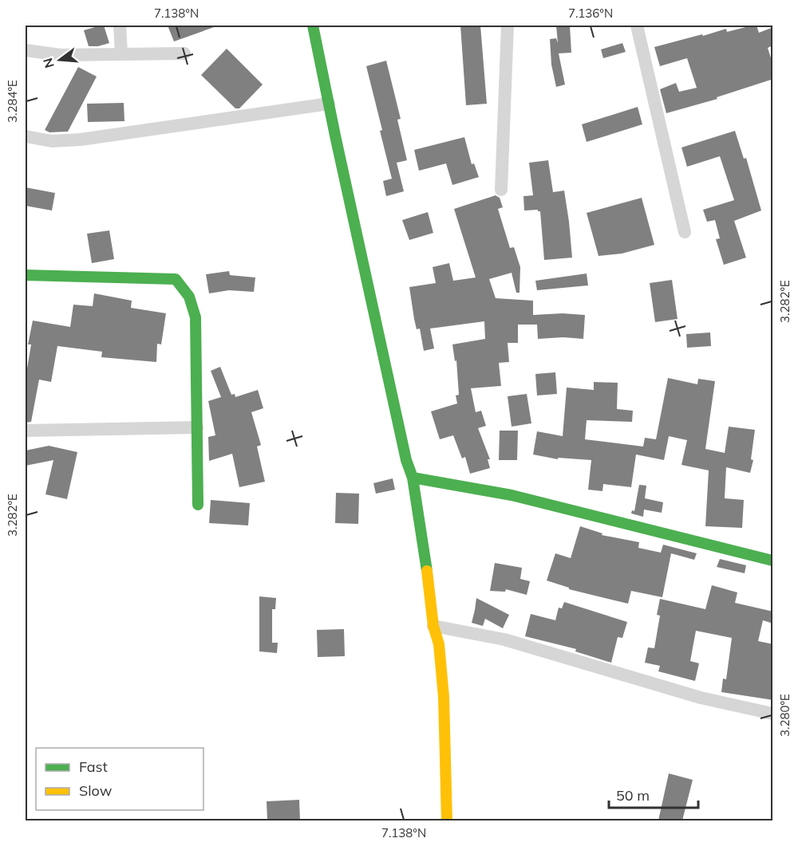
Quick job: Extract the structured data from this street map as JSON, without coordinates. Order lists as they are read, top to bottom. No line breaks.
{"legend":["Fast","Slow"],"scale_bar":"50 m","north":"left","coordinates":["7.138°N","7.136°N","3.284°E","3.282°E","3.280°E"]}
